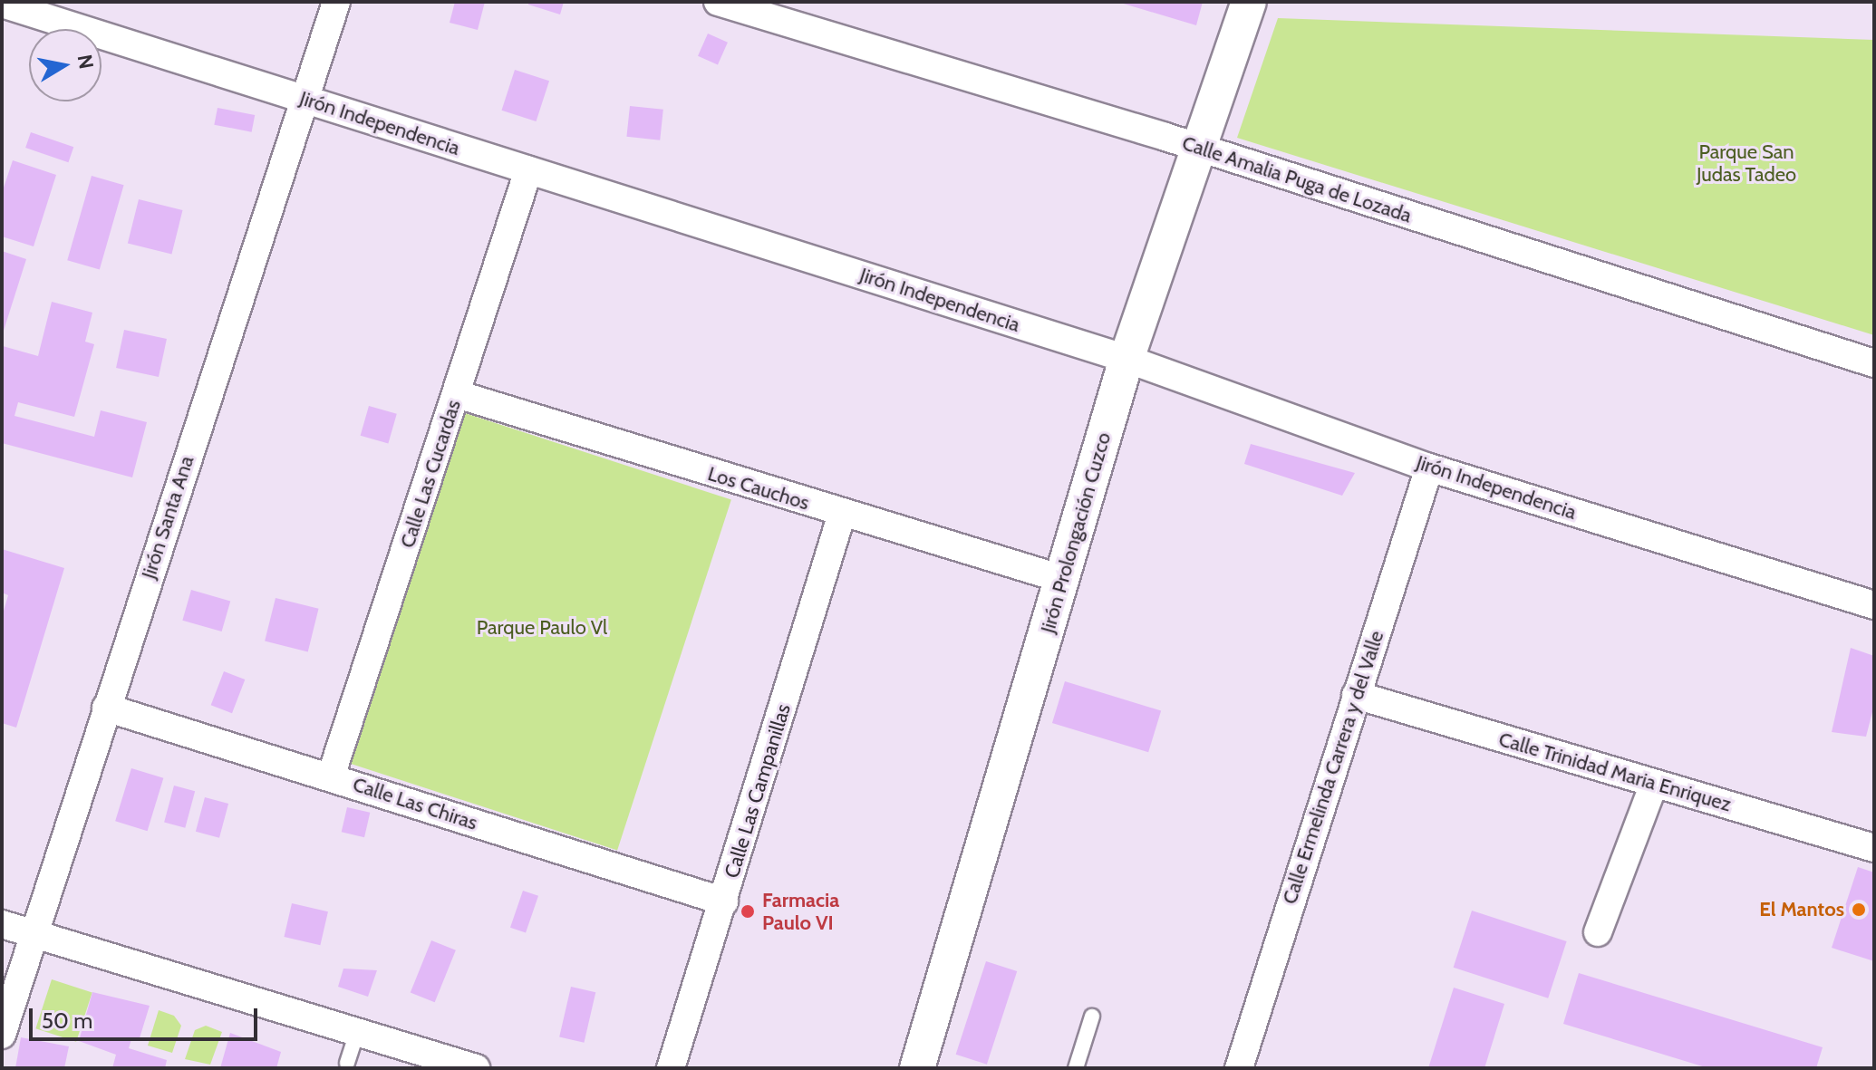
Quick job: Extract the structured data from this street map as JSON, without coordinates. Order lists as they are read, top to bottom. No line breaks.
{"streets":{"street":["Jirón Independencia","Calle Amalia Puga de Lozada","Calle Las Cucardas","Los Cauchos","Jirón Santa Ana","Jirón Prolongación Cuzco","Calle Ermelinda Carrera y del Valle","Calle Trinidad Maria Enriquez","Calle Las Campanillas","Calle Las Chiras"]},"crossings":[["Jirón Independencia","Calle Las Cucardas"],["Jirón Independencia","Jirón Santa Ana"],["Jirón Independencia","Jirón Prolongación Cuzco"],["Jirón Independencia","Calle Ermelinda Carrera y del Valle"],["Calle Amalia Puga de Lozada","Jirón Prolongación Cuzco"],["Calle Las Cucardas","Los Cauchos"],["Calle Las Cucardas","Calle Las Chiras"],["Los Cauchos","Jirón Prolongación Cuzco"],["Los Cauchos","Calle Las Campanillas"],["Jirón Santa Ana","Calle Las Chiras"],["Calle Ermelinda Carrera y del Valle","Calle Trinidad Maria Enriquez"],["Calle Las Campanillas","Calle Las Chiras"]],"parks":["Parque San Judas Tadeo","Parque Paulo Vl"],"places":["El Mantos","Farmacia Paulo VI"],"scale_bar":"50 m","north":"right"}
